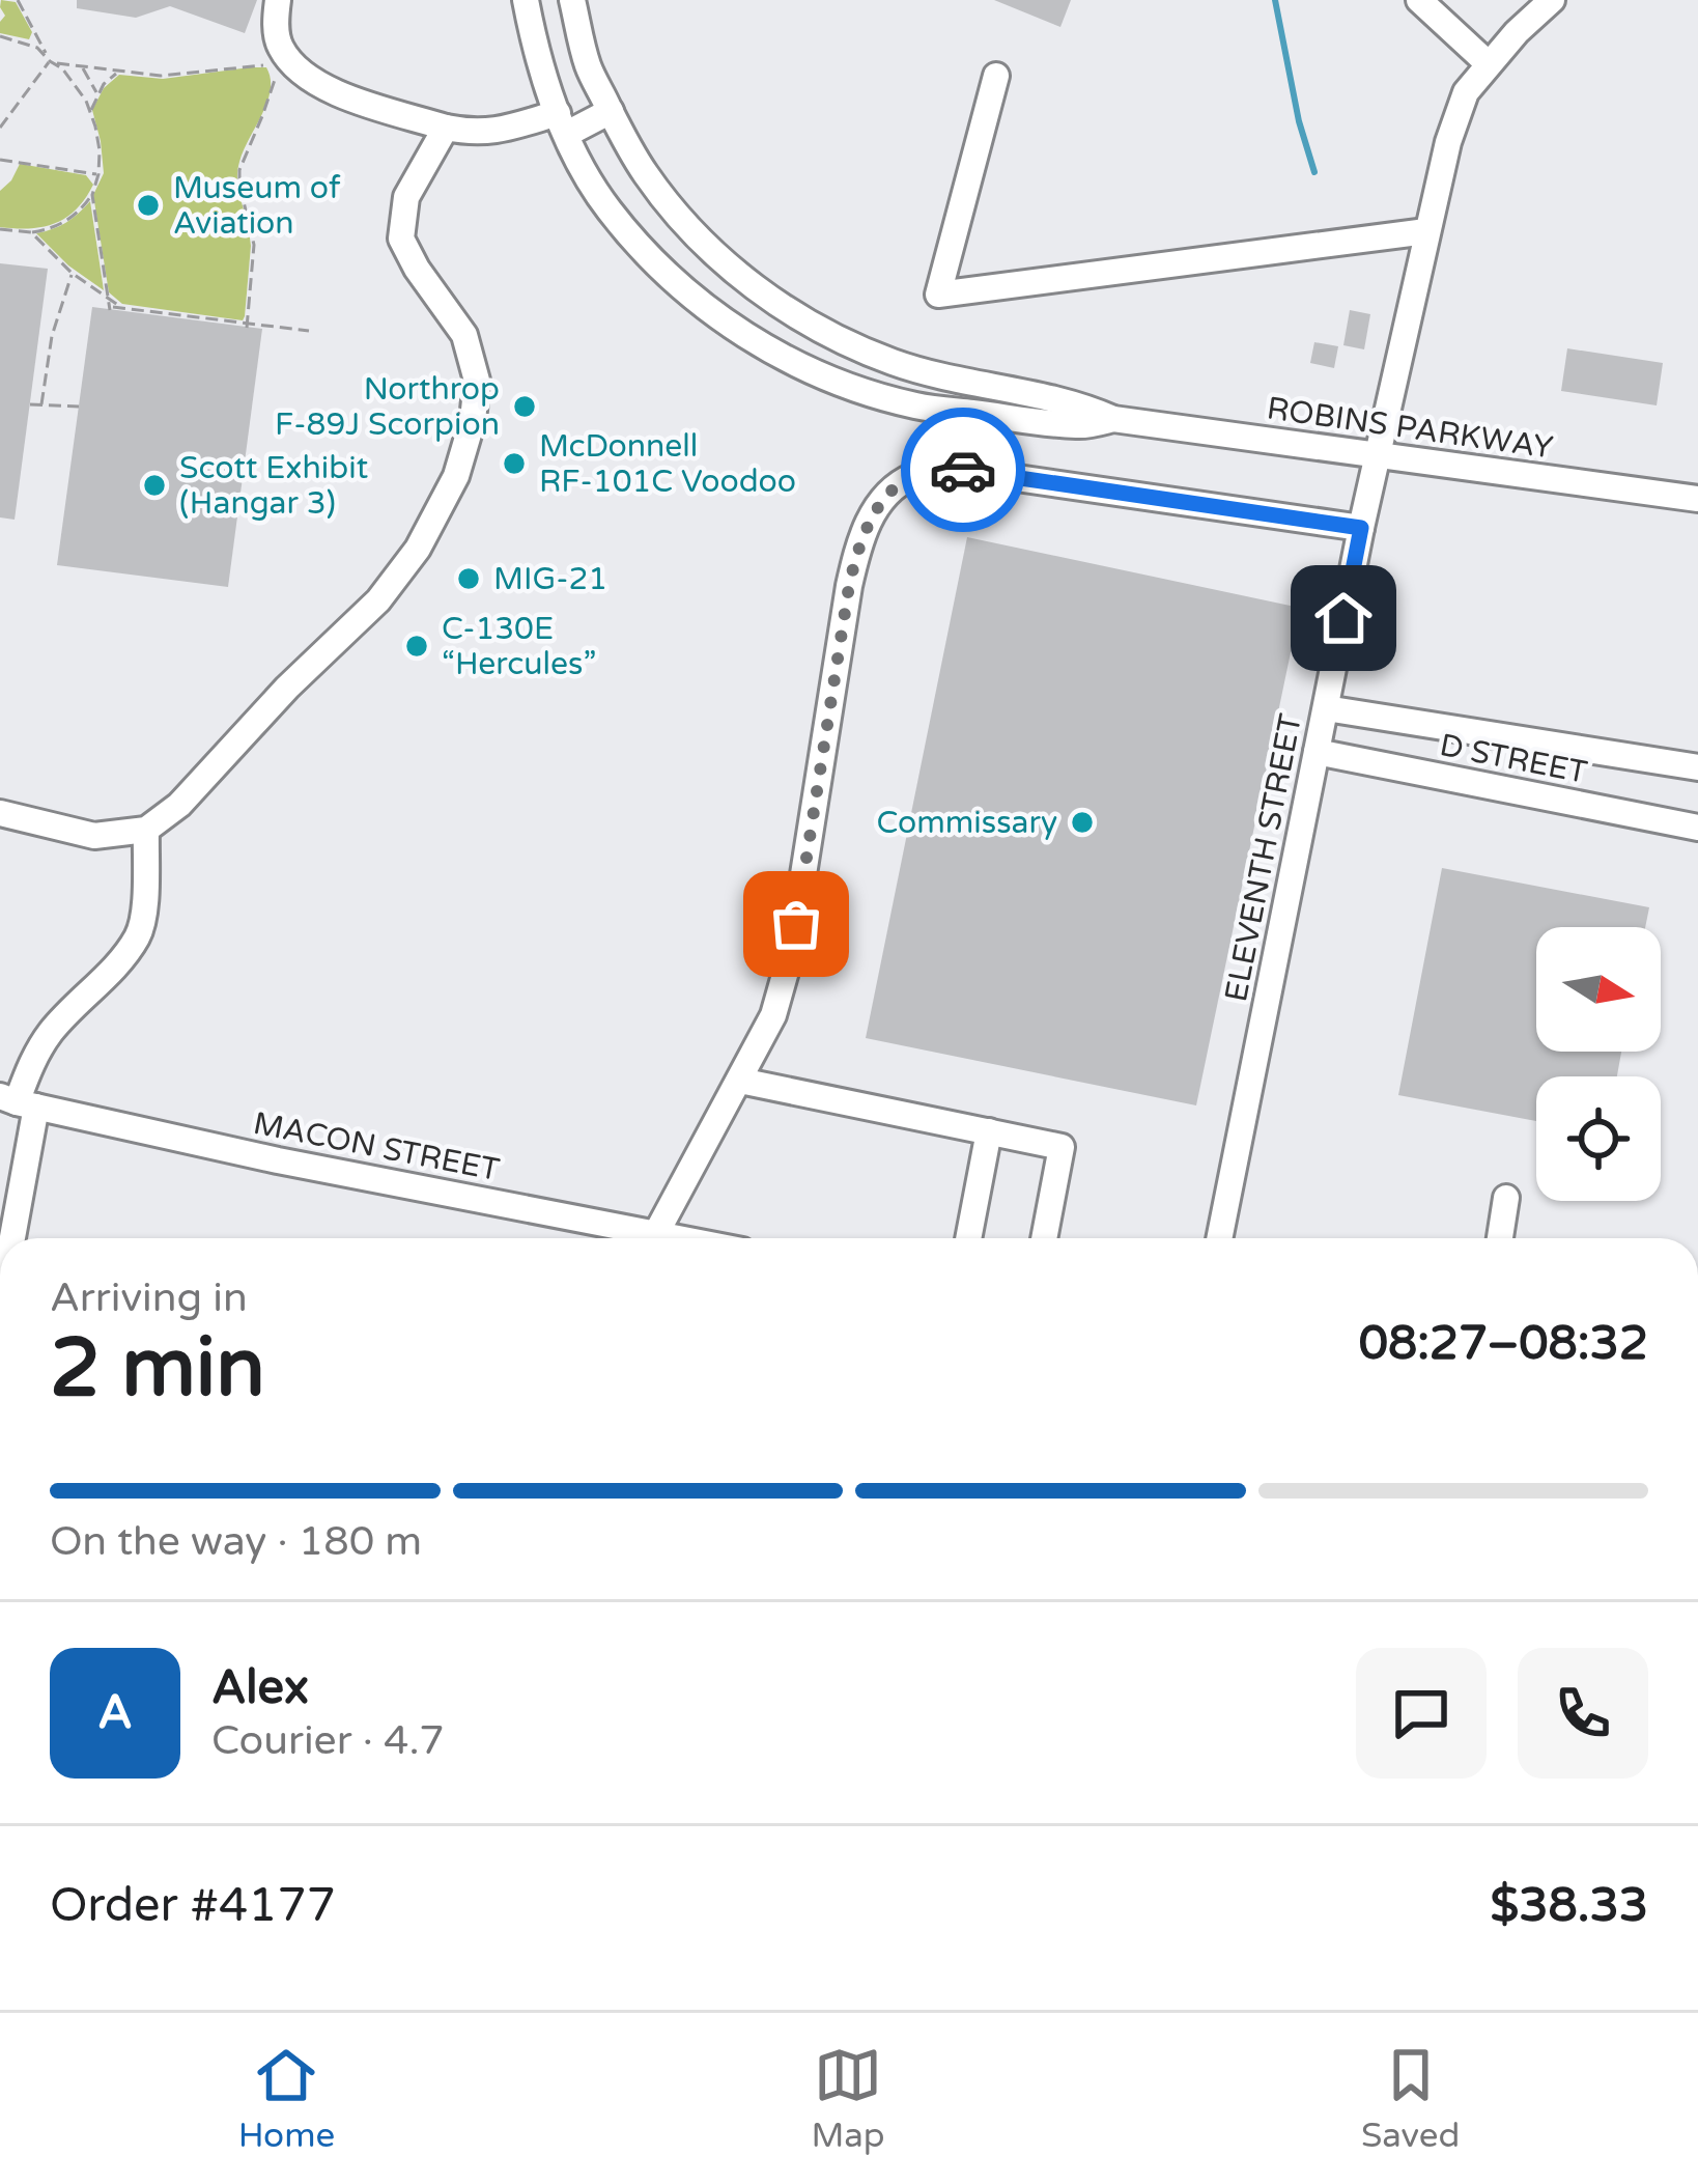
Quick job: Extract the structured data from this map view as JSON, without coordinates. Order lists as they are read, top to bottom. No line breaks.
{"streets":{"street":["ROBINS PARKWAY","D STREET","ELEVENTH STREET","MACON STREET"]},"crossings":[["ROBINS PARKWAY","ELEVENTH STREET"],["D STREET","ELEVENTH STREET"]],"places":["Museum of Aviation","Northrop F-89J Scorpion","McDonnell RF-101C Voodoo","Scott Exhibit (Hangar 3)","MIG-21","C-130E “Hercules”","Commissary"],"north":"right","page":{"heading":["2 min","Arriving in","08:27–08:32"],"panel":["Alex","Courier · 4.7","Order #4177","$38.33"],"bar":"On the way · 180 m","round":"A","tabs":["Home","Map","Saved"]}}
